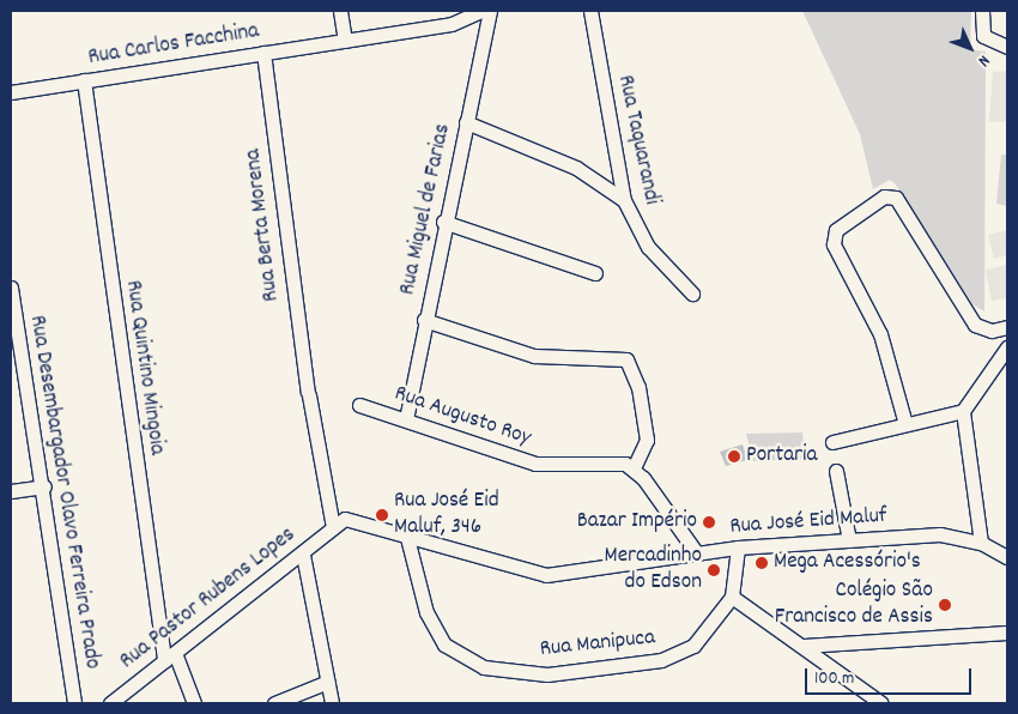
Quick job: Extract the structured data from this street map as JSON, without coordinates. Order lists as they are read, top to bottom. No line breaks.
{"streets":{"street":["Rua Carlos Facchina","Rua Taquarandi","Rua Miguel de Farias","Rua Berta Morena","Rua Quintino Mingoia","Rua Augusto Roy","Rua Desembargador Olavo Ferreira Prado","Rua José Eid Maluf","Rua Pastor Rubens Lopes","Rua Manipuca"]},"crossings":[["Rua Carlos Facchina","Rua Berta Morena"],["Rua Carlos Facchina","Rua Quintino Mingoia"],["Rua Miguel de Farias","Rua Augusto Roy"],["Rua Berta Morena","Rua José Eid Maluf"],["Rua Berta Morena","Rua Pastor Rubens Lopes"],["Rua Quintino Mingoia","Rua Pastor Rubens Lopes"],["Rua José Eid Maluf","Rua Pastor Rubens Lopes"],["Rua José Eid Maluf","Rua Manipuca"]],"places":["Portaria","Rua José Eid Maluf, 346","Bazar Império","Mega Acessório's","Mercadinho do Edson","Colégio São Francisco de Assis"],"scale_bar":"100 m","north":"bottom right"}
